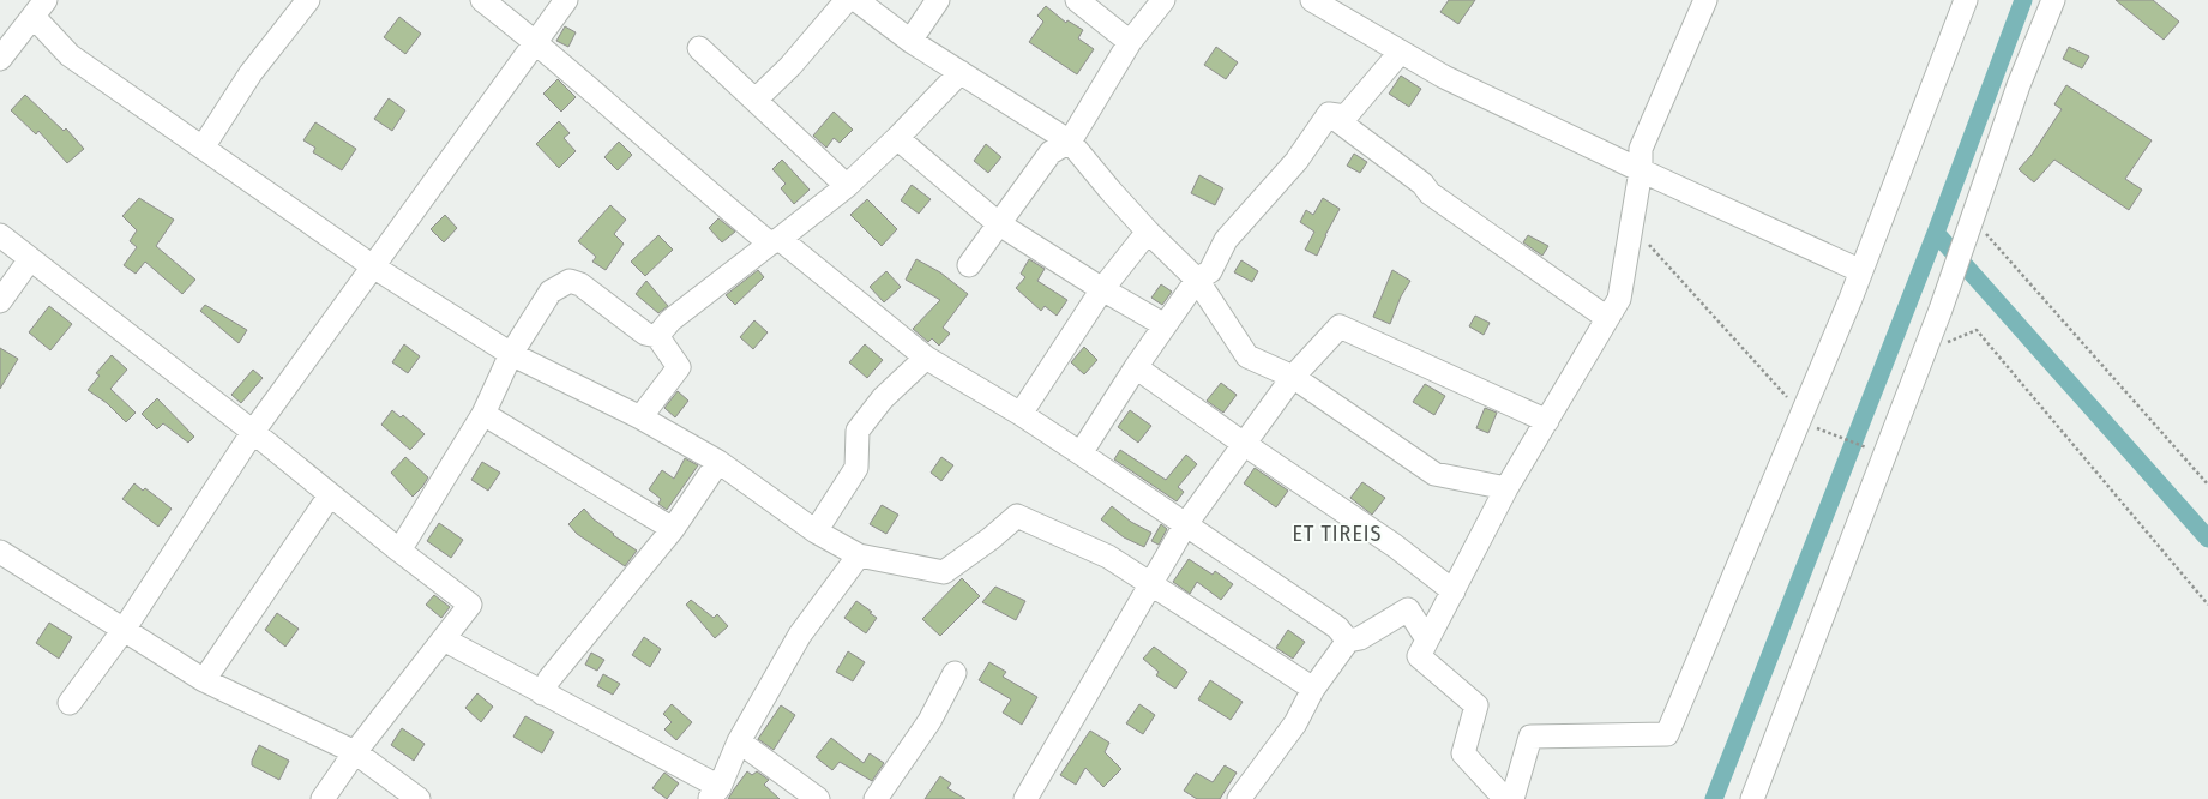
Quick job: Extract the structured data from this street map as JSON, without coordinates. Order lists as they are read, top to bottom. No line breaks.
{"districts":["ET TIREIS"]}
